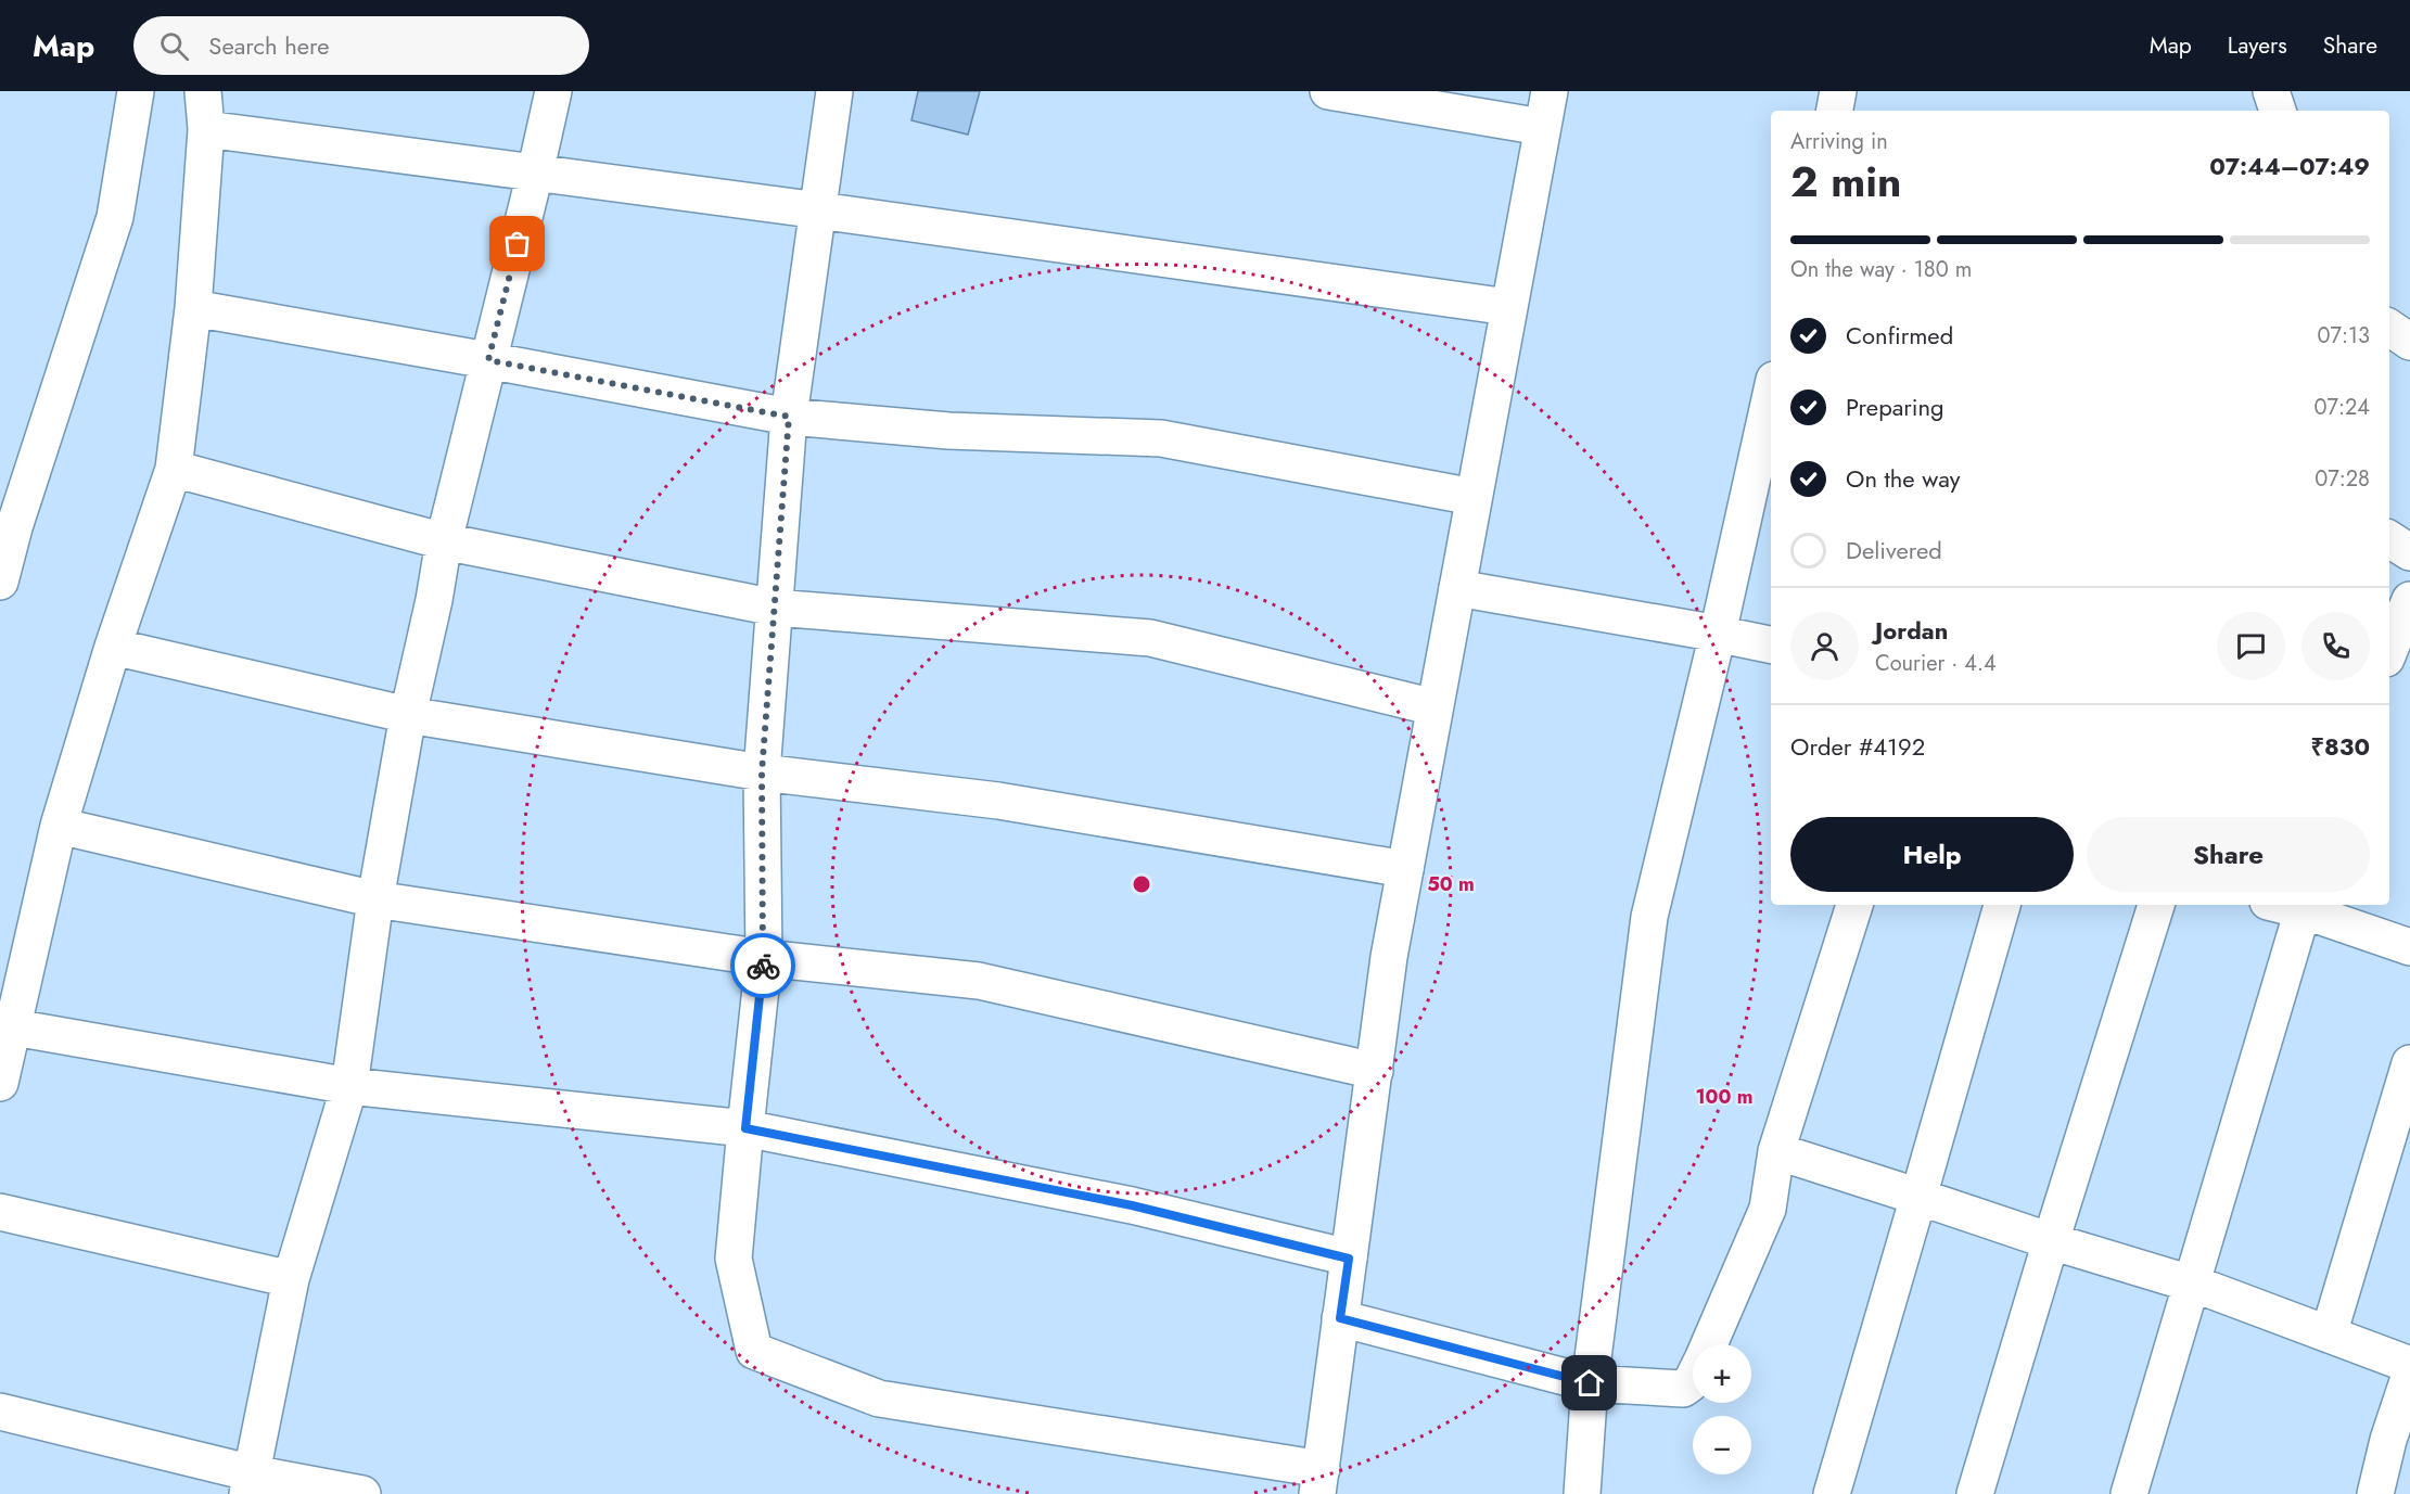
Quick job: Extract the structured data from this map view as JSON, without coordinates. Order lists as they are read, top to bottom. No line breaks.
{"page":{"header":"Map","search":"Search here","nav":["Map","Layers","Share"],"heading":["2 min","Arriving in","07:44–07:49"],"panel":["Jordan","Courier · 4.4","Order #4192","₹830"],"bar":"On the way · 180 m","list":[["Confirmed","07:13"],["Preparing","07:24"],["On the way","07:28"],"Delivered"],"buttons":["Help","Share"],"map_buttons":["+","−"]},"rings":["50 m","100 m"]}
